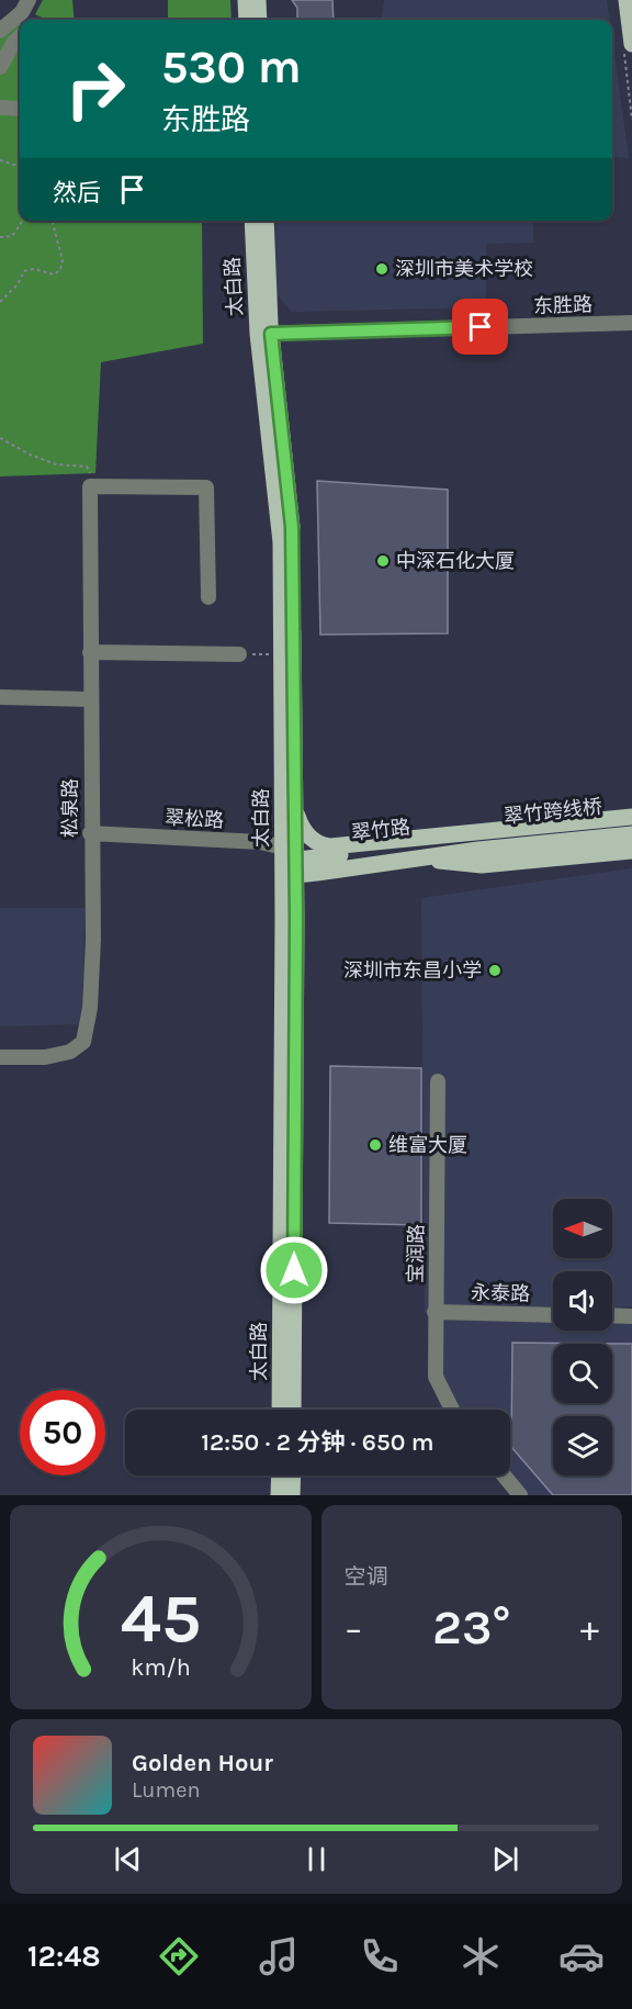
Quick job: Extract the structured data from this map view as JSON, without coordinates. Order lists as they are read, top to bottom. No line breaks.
{"streets":{"main road":["太白路","翠竹跨线桥","翠竹路"],"street":["东胜路","松泉路","翠松路","宝润路","永泰路"]},"crossings":[["太白路","东胜路"],["太白路","翠松路"],["太白路","翠竹路"],["松泉路","翠松路"],["翠竹跨线桥","翠竹路"],["翠松路","翠竹路"],["宝润路","永泰路"]],"places":["深圳市美术学校","中深石化大厦","深圳市东昌小学","维富大厦"],"north":"left","page":{"turn":["530 m","东胜路"],"then":"然后","limit":"50","trip":"12:50 · 2 分钟 · 650 m","tile":"空调","heat":["−","23°","+"],"song":["Golden Hour","Lumen"],"tabs":"12:48","gauge":["45","km/h"]}}
